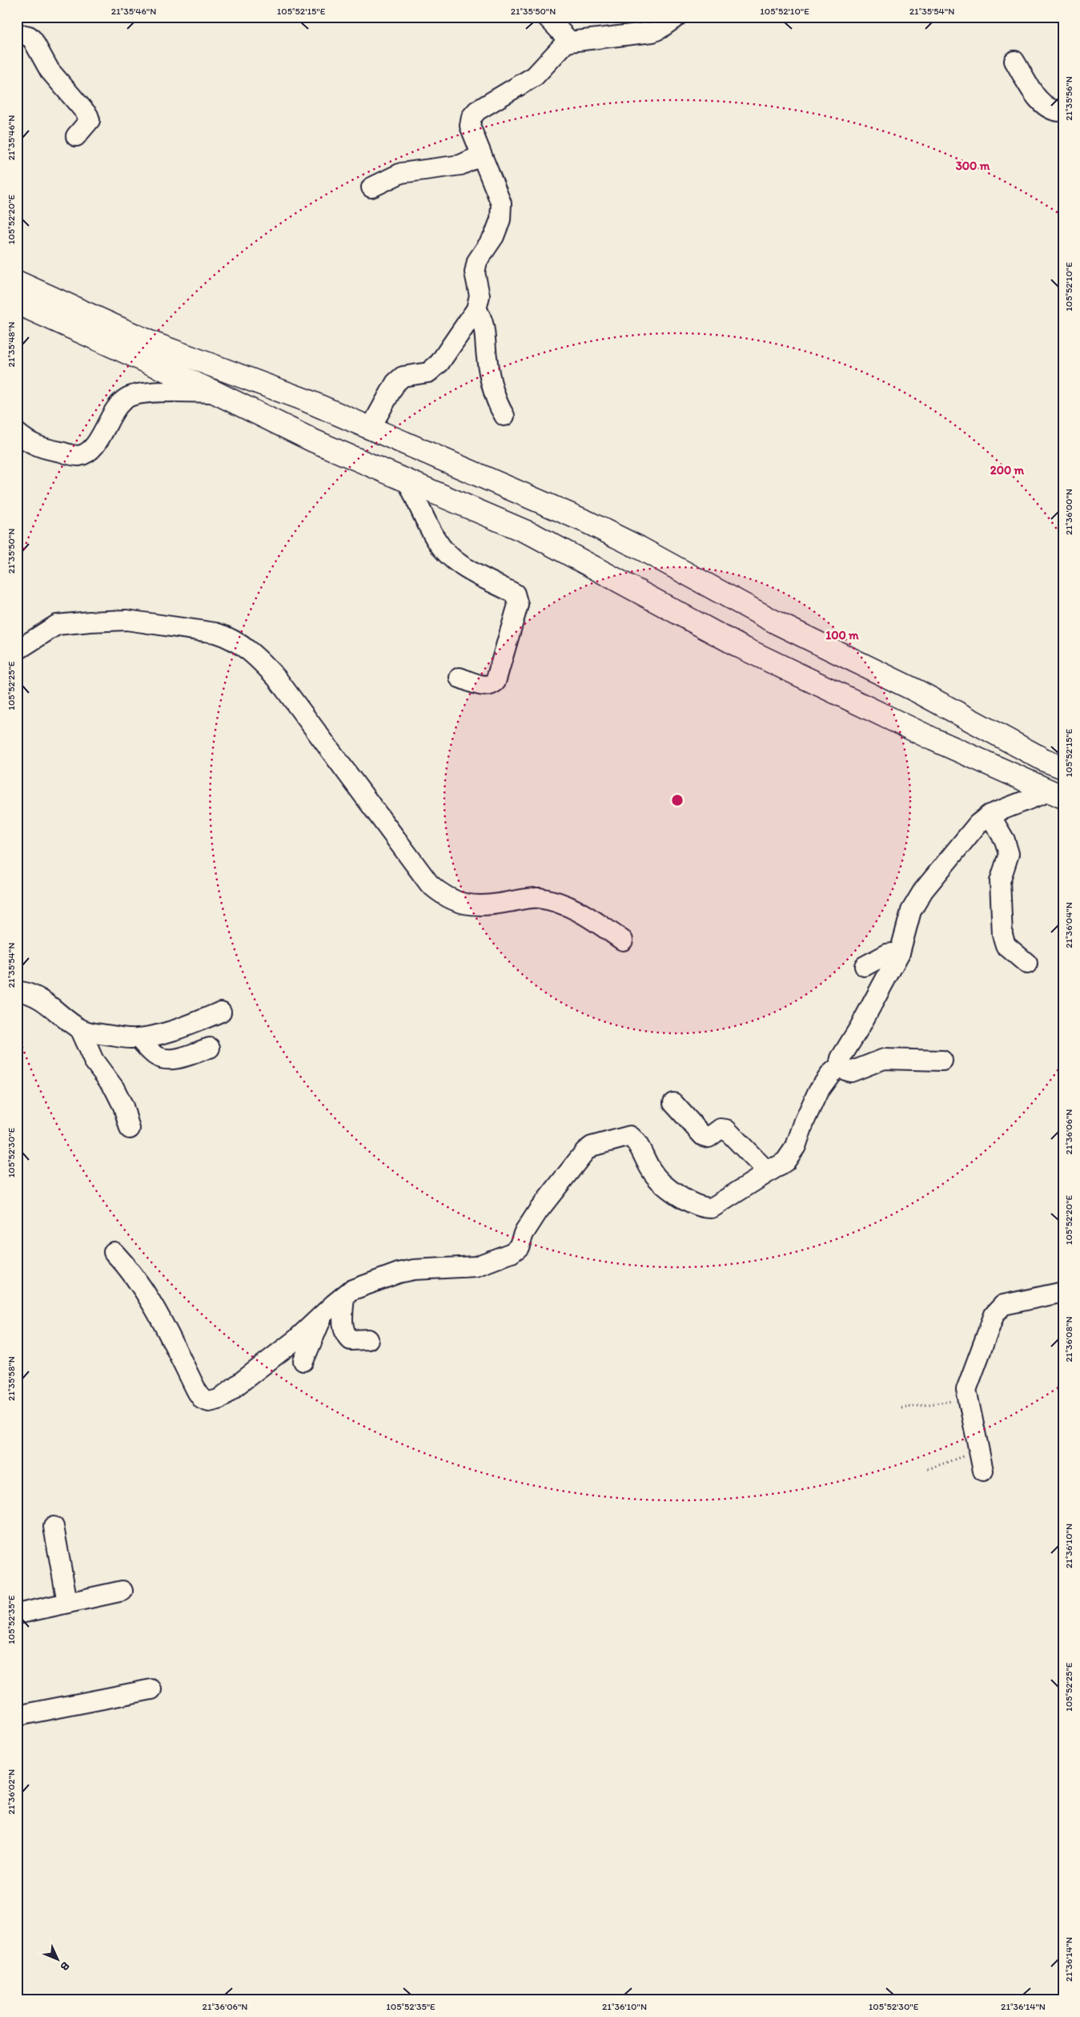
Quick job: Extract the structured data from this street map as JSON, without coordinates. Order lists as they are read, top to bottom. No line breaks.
{"north":"bottom right","coordinates":["21°35'46\"N","105°52'15\"E","21°35'50\"N","105°52'10\"E","21°35'54\"N","21°35'56\"N","105°52'20\"E","21°35'48\"N","21°36'00\"N","105°52'25\"E","21°36'04\"N","21°36'06\"N","105°52'30\"E","21°36'08\"N","21°35'58\"N","21°36'10\"N","105°52'35\"E","21°36'02\"N","21°36'14\"N"],"rings":["300 m","200 m","100 m"]}
